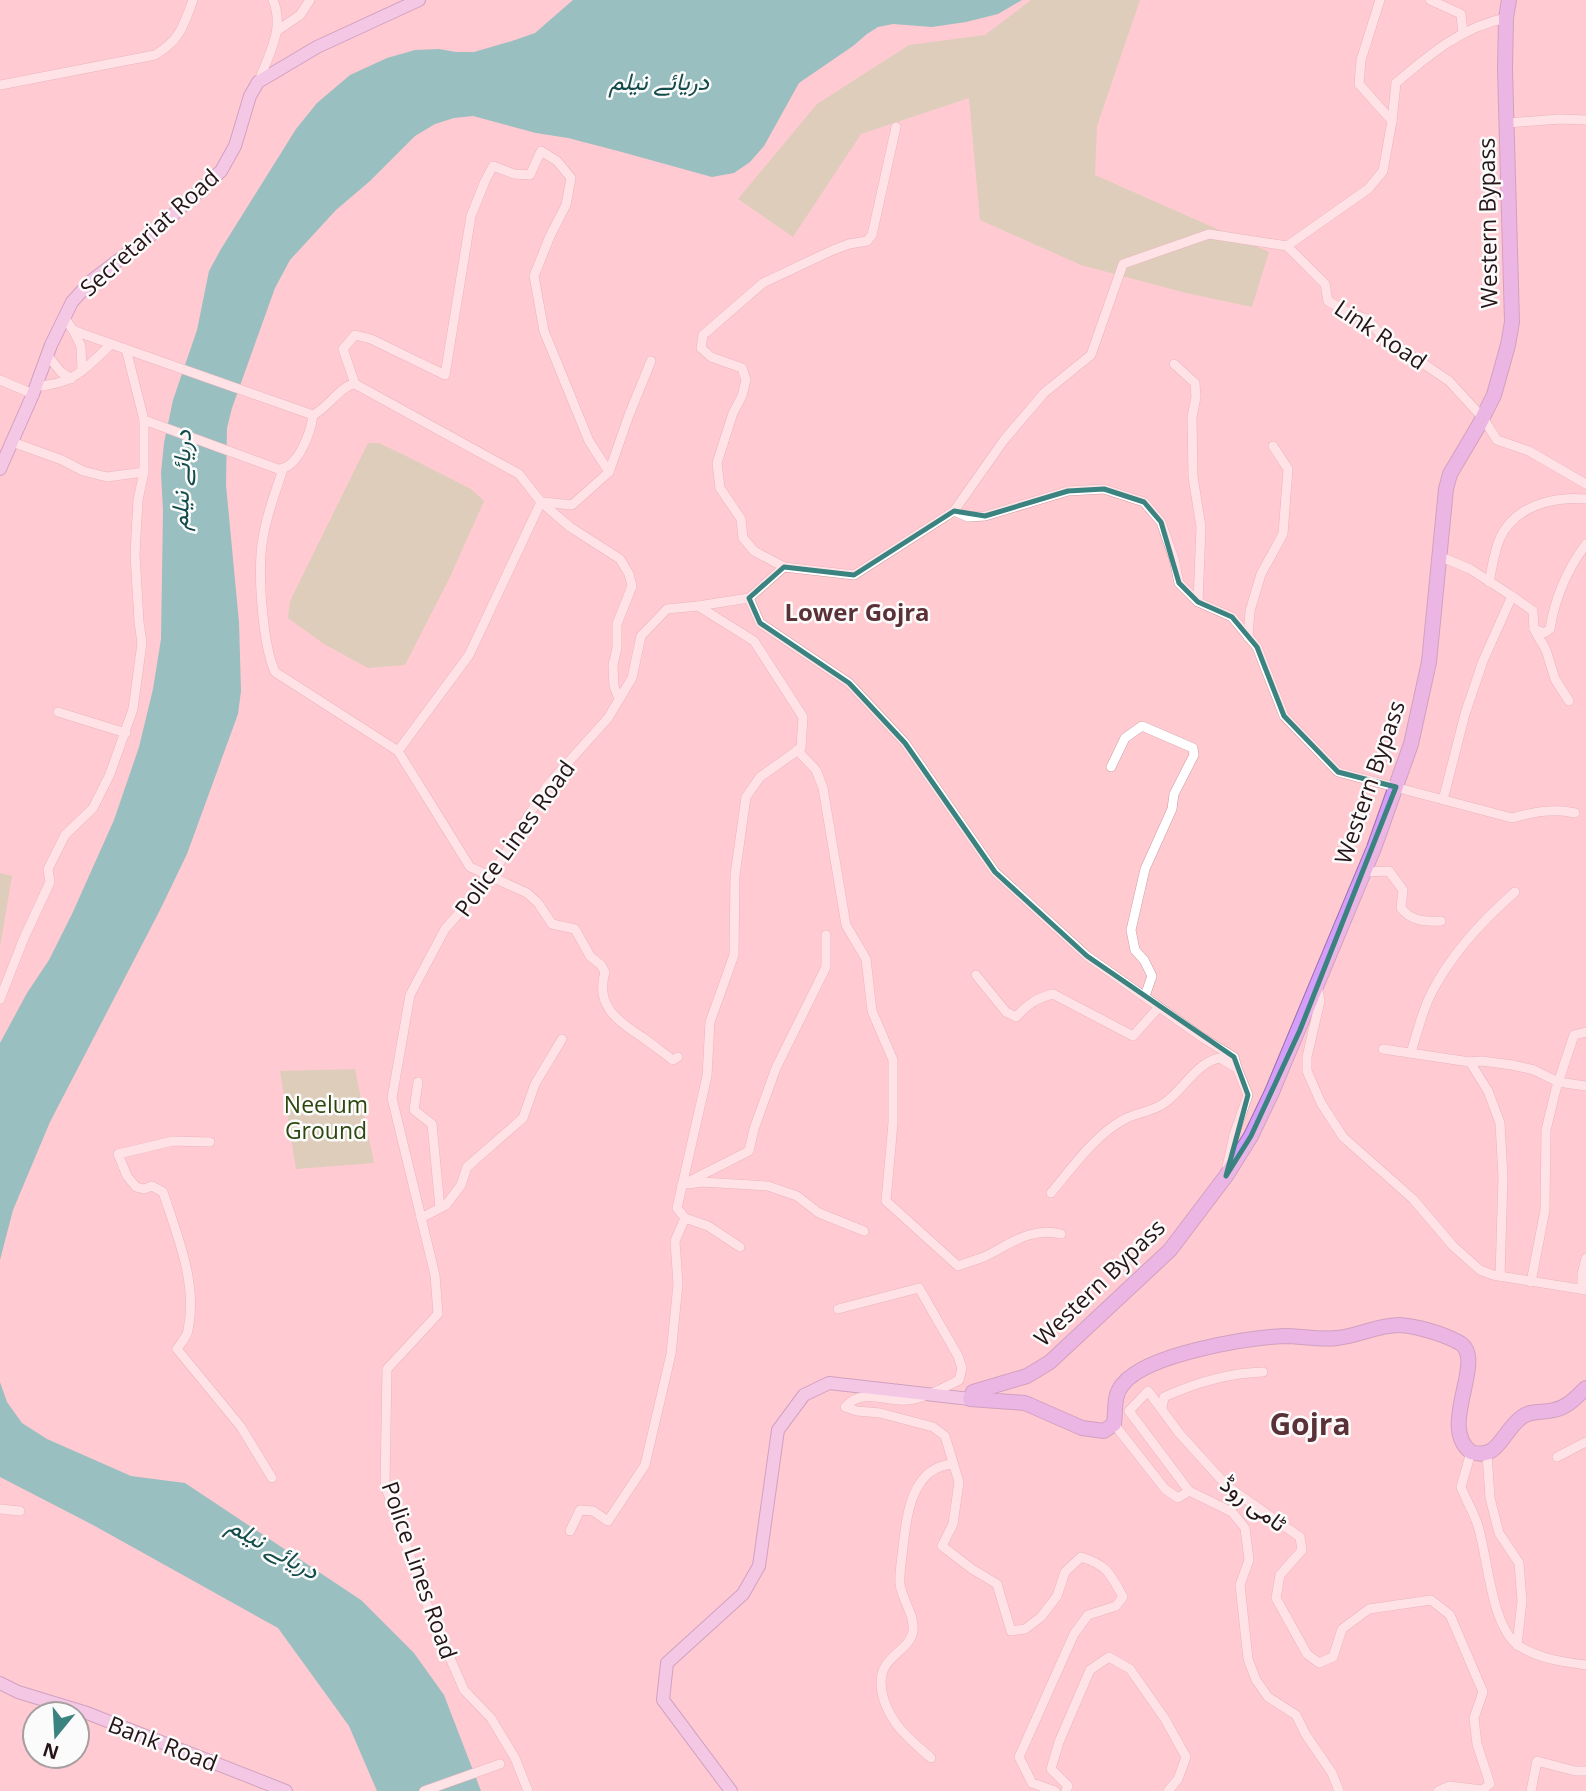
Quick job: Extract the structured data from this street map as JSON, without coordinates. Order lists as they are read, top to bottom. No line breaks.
{"streets":{"highway":["Western Bypass"],"main road":["Secretariat Road","Bank Road"],"street":["Link Road","Police Lines Road","ٹامی روڈ"]},"crossings":[["Western Bypass","Link Road"]],"districts":["Lower Gojra","Gojra"],"water":["دریائے نیلم"],"parks":["Neelum Ground"],"north":"bottom"}
